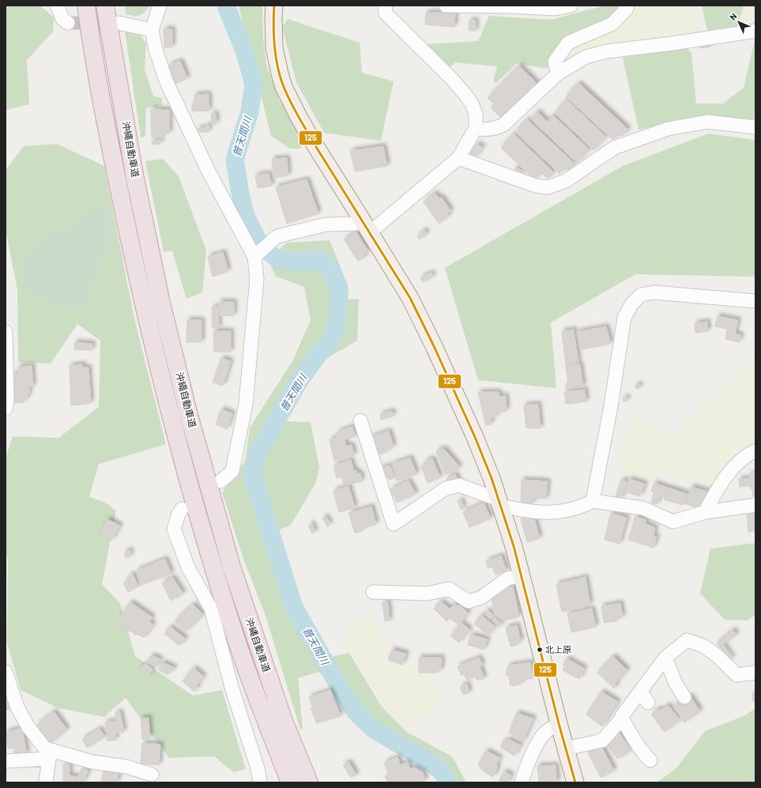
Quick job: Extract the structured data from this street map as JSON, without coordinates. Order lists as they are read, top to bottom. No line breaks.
{"streets":{"highway":["沖縄自動車道"]},"water":["普天間川"],"places":["北上原"],"lines":["transit line 125"],"north":"top left"}
